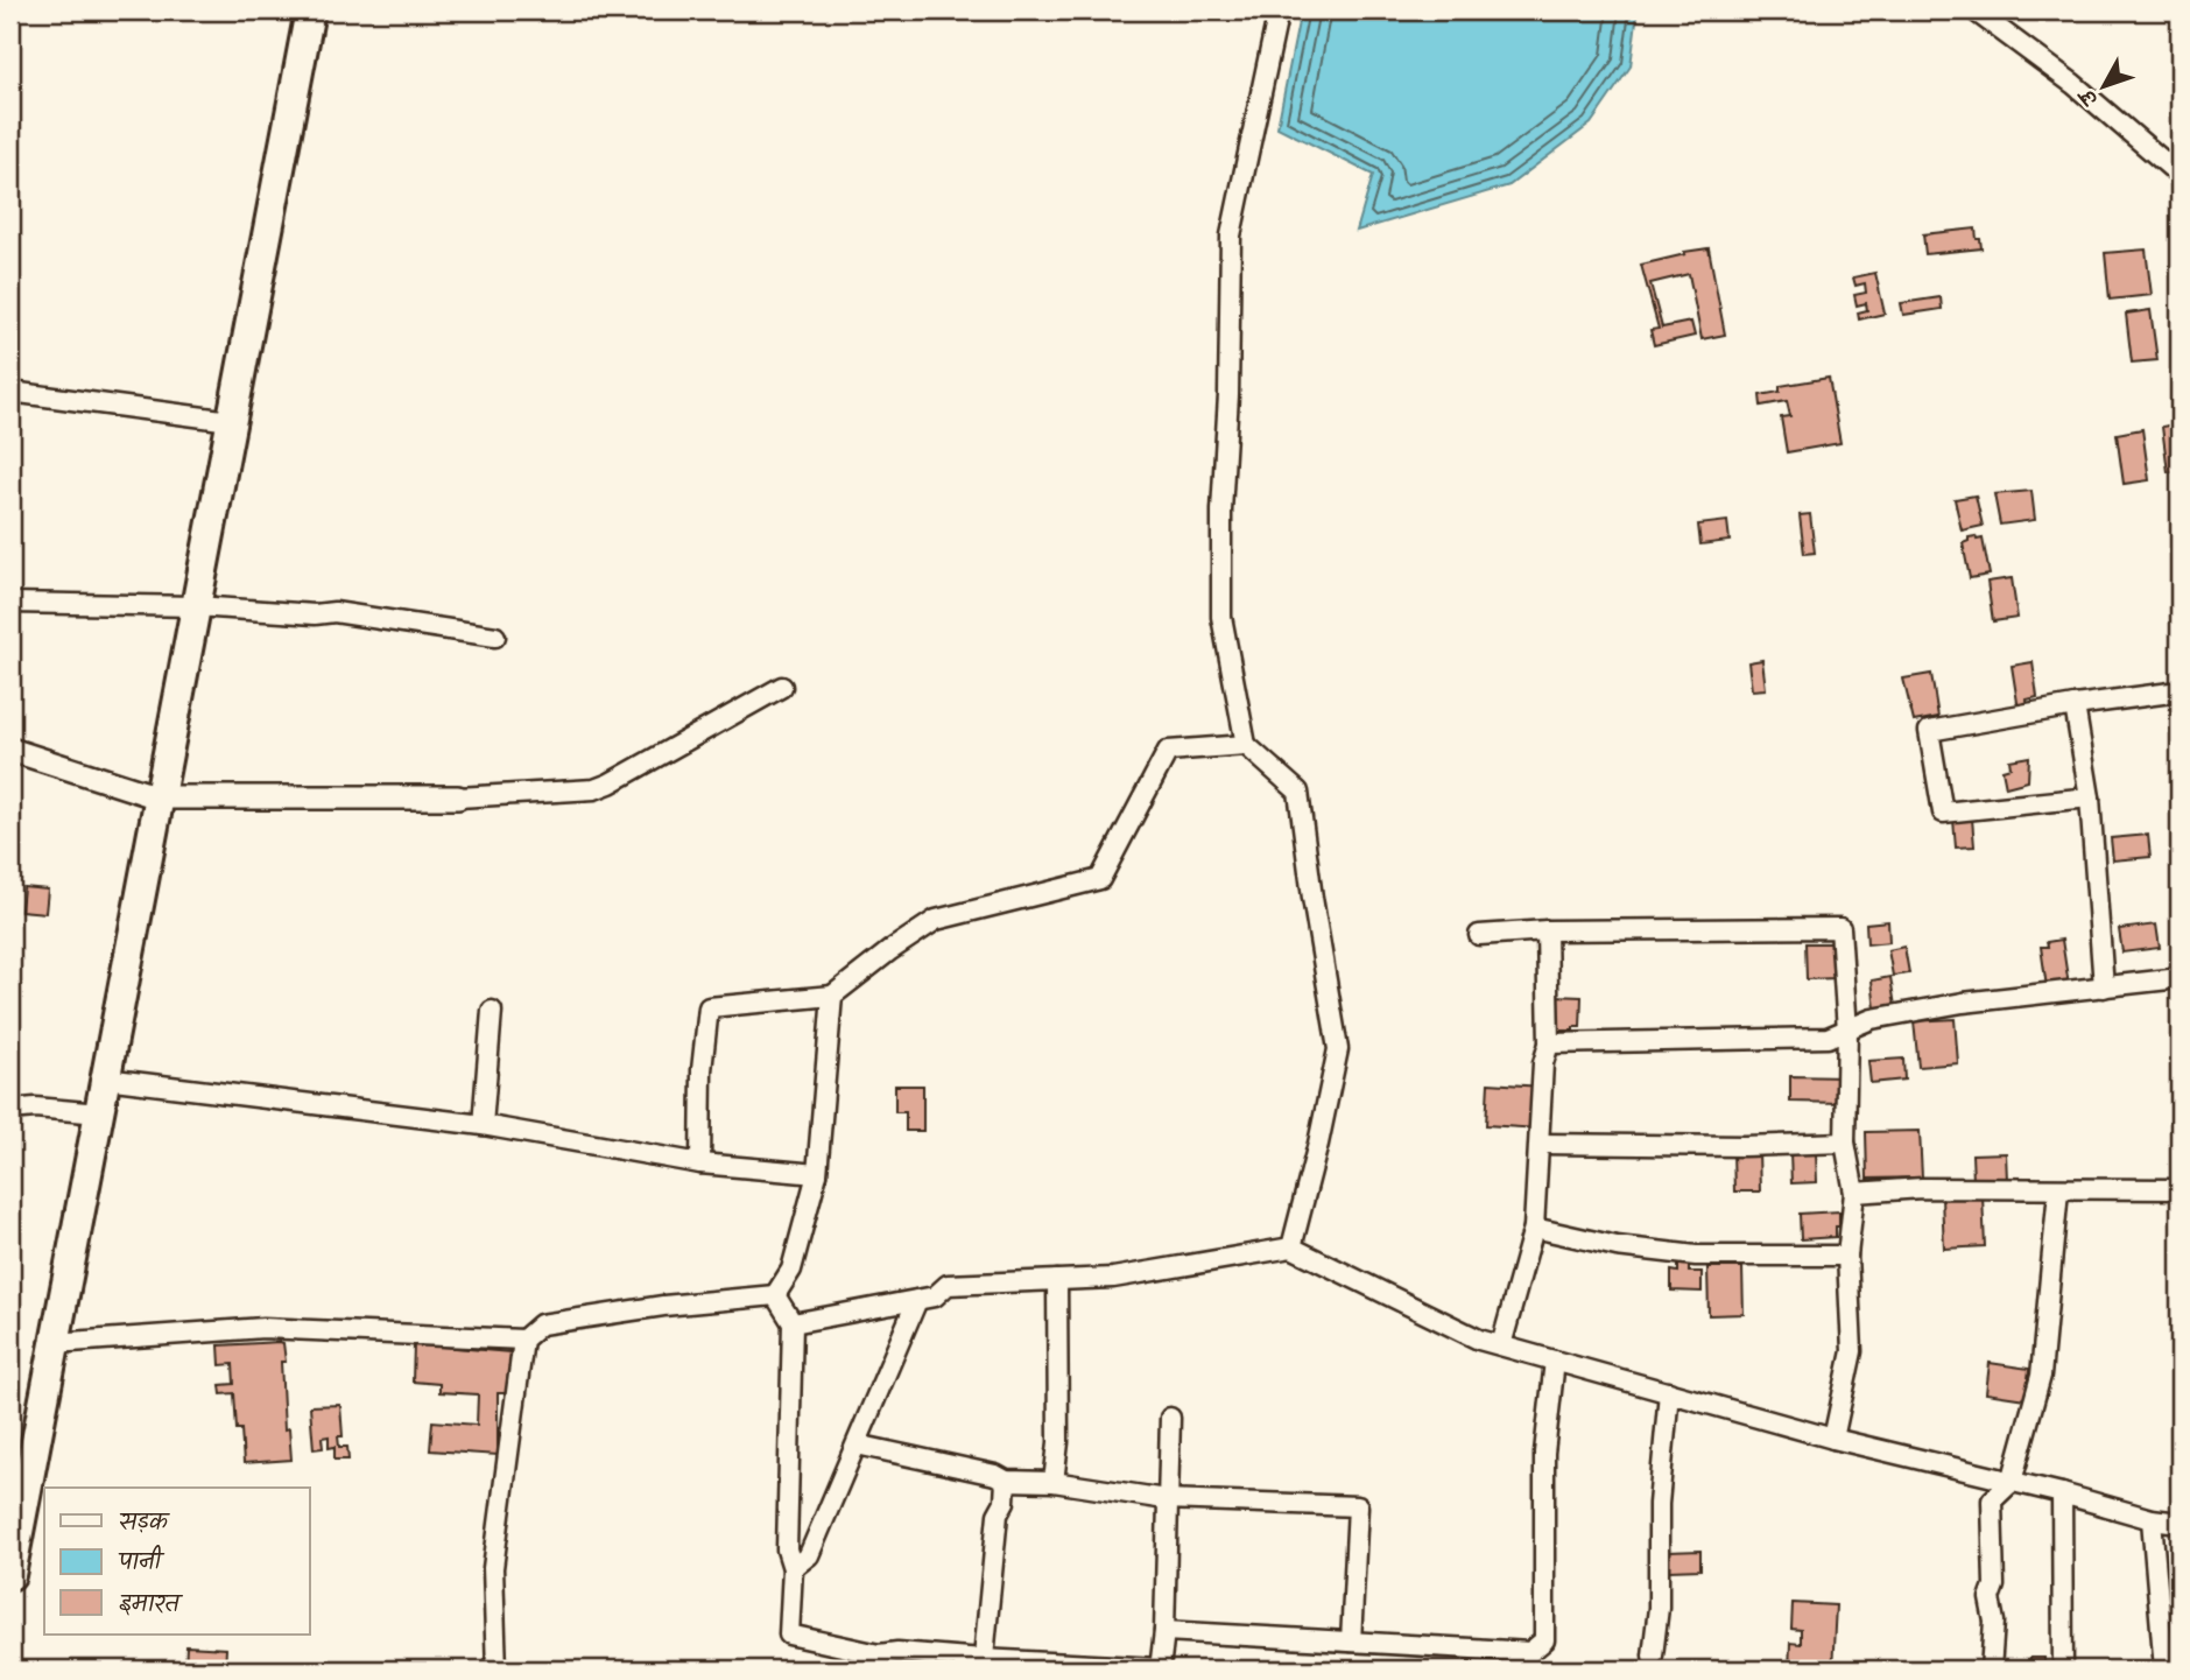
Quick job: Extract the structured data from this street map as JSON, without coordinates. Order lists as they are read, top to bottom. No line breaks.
{"legend":["सड़क","पानी","इमारत"],"north":"bottom left"}
